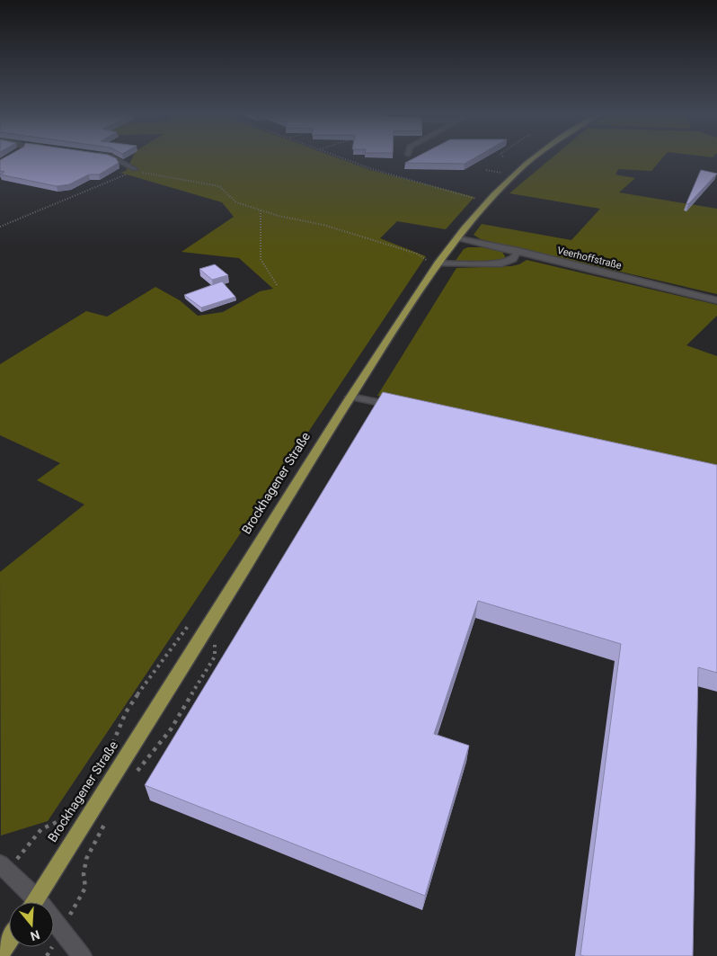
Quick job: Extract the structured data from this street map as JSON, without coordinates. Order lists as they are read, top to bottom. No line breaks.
{"streets":{"main road":["Brockhagener Straße"],"street":["Veerhoffstraße"]},"crossings":[["Veerhoffstraße","Brockhagener Straße"]],"north":"bottom"}
